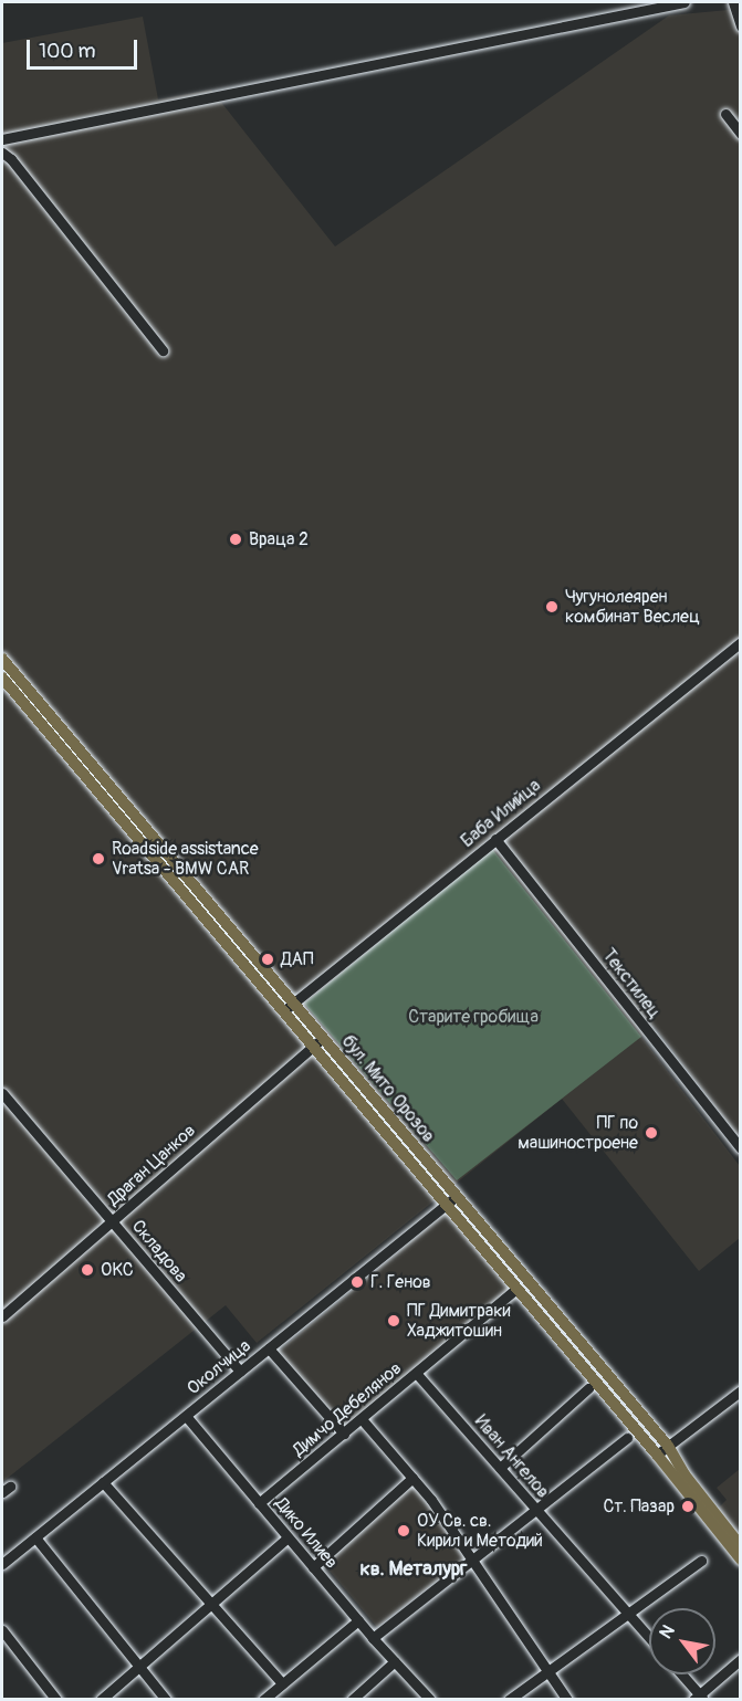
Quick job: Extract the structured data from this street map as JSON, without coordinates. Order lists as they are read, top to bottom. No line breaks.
{"streets":{"main road":["бул. Мито Орозов"],"street":["Баба Илийца","Текстилец","Драган Цанков","Складова","Околчица","Димчо Дебелянов","Иван Ангелов","Дико Илиев"]},"crossings":[["Баба Илийца","Текстилец"],["Баба Илийца","бул. Мито Орозов"],["бул. Мито Орозов","Драган Цанков"],["бул. Мито Орозов","Околчица"],["бул. Мито Орозов","Димчо Дебелянов"],["Драган Цанков","Складова"],["Складова","Околчица"],["Околчица","Дико Илиев"],["Димчо Дебелянов","Иван Ангелов"],["Димчо Дебелянов","Дико Илиев"]],"districts":["кв. Металург"],"parks":["Старите гробища"],"places":["Враца 2","Чугунолеярен комбинат Веслец","Roadside assistance Vratsa - BMW CAR","ДАП","ПГ по машиностроене","OKC","Г. Генов","ПГ Димитраки Хаджитошин","Ст. Пазар","ОУ Св. св. Кирил и Методий"],"scale_bar":"100 m","north":"top left"}
